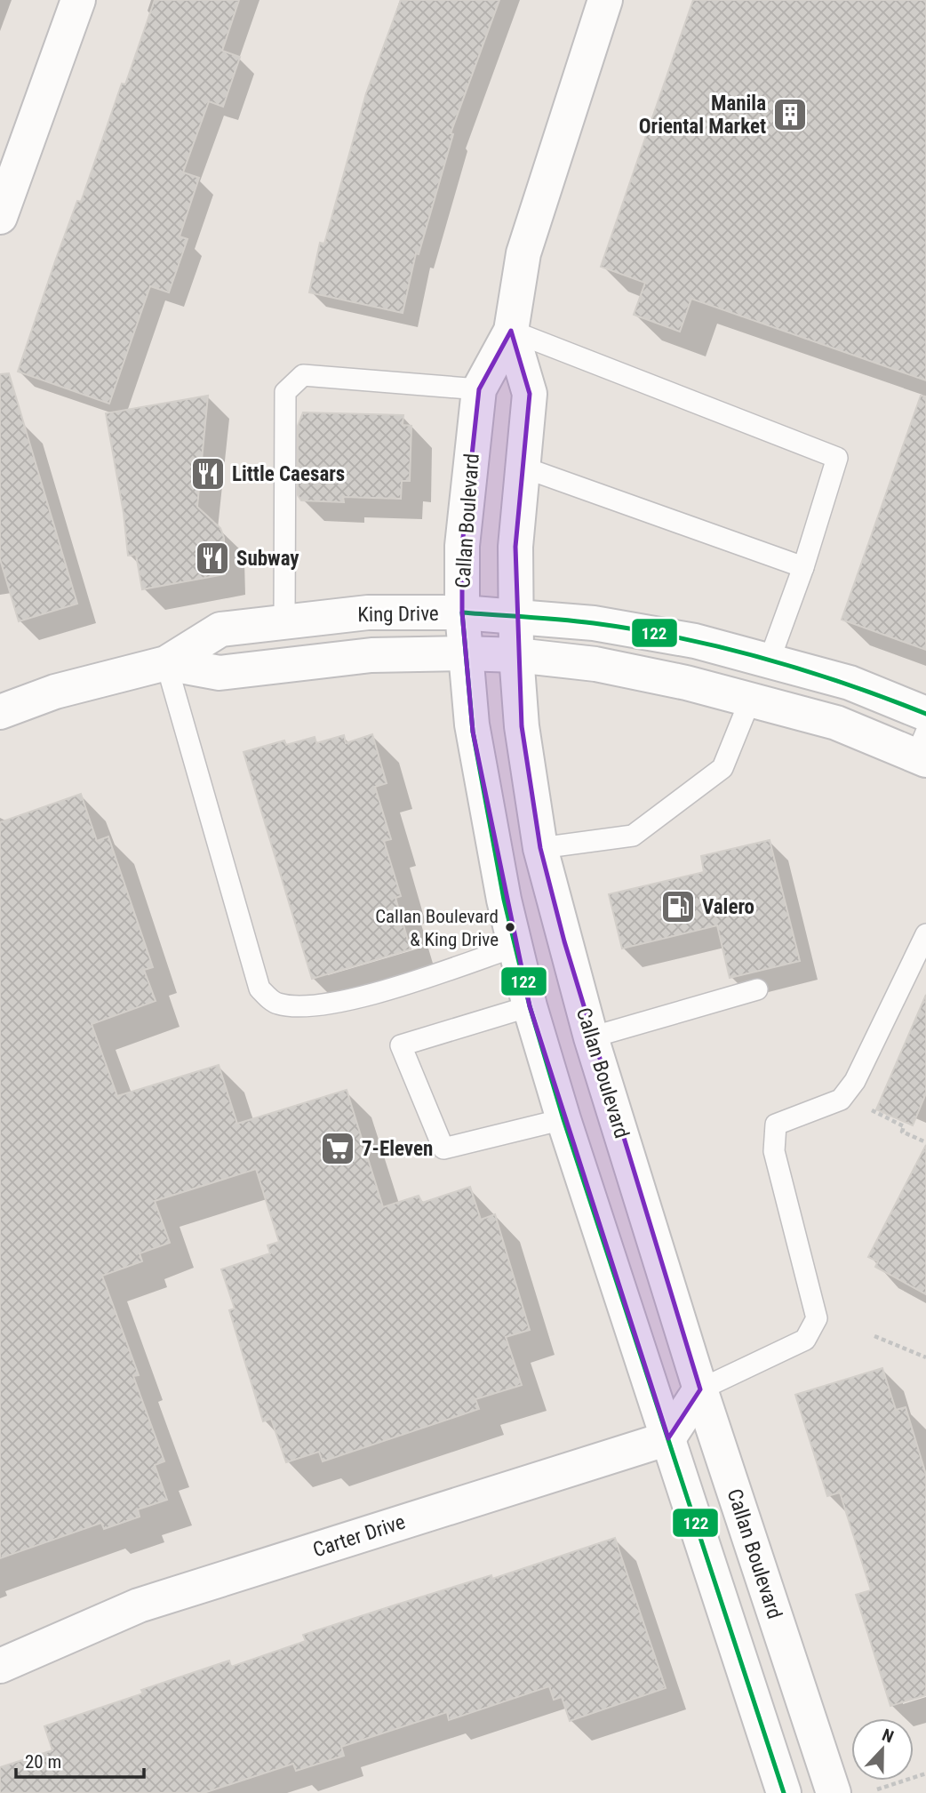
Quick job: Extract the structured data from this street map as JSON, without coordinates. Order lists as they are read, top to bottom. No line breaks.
{"streets":{"street":["Callan Boulevard","King Drive","Carter Drive"]},"crossings":[["Callan Boulevard","King Drive"],["Callan Boulevard","Carter Drive"]],"places":{"building":["Manila Oriental Market"],"restaurant":["Little Caesars","Subway"],"fuel station":["Valero"],"other":["Callan Boulevard & King Drive"],"supermarket":["7-Eleven"]},"lines":["transit line 122"],"scale_bar":"20 m","north":"top"}
